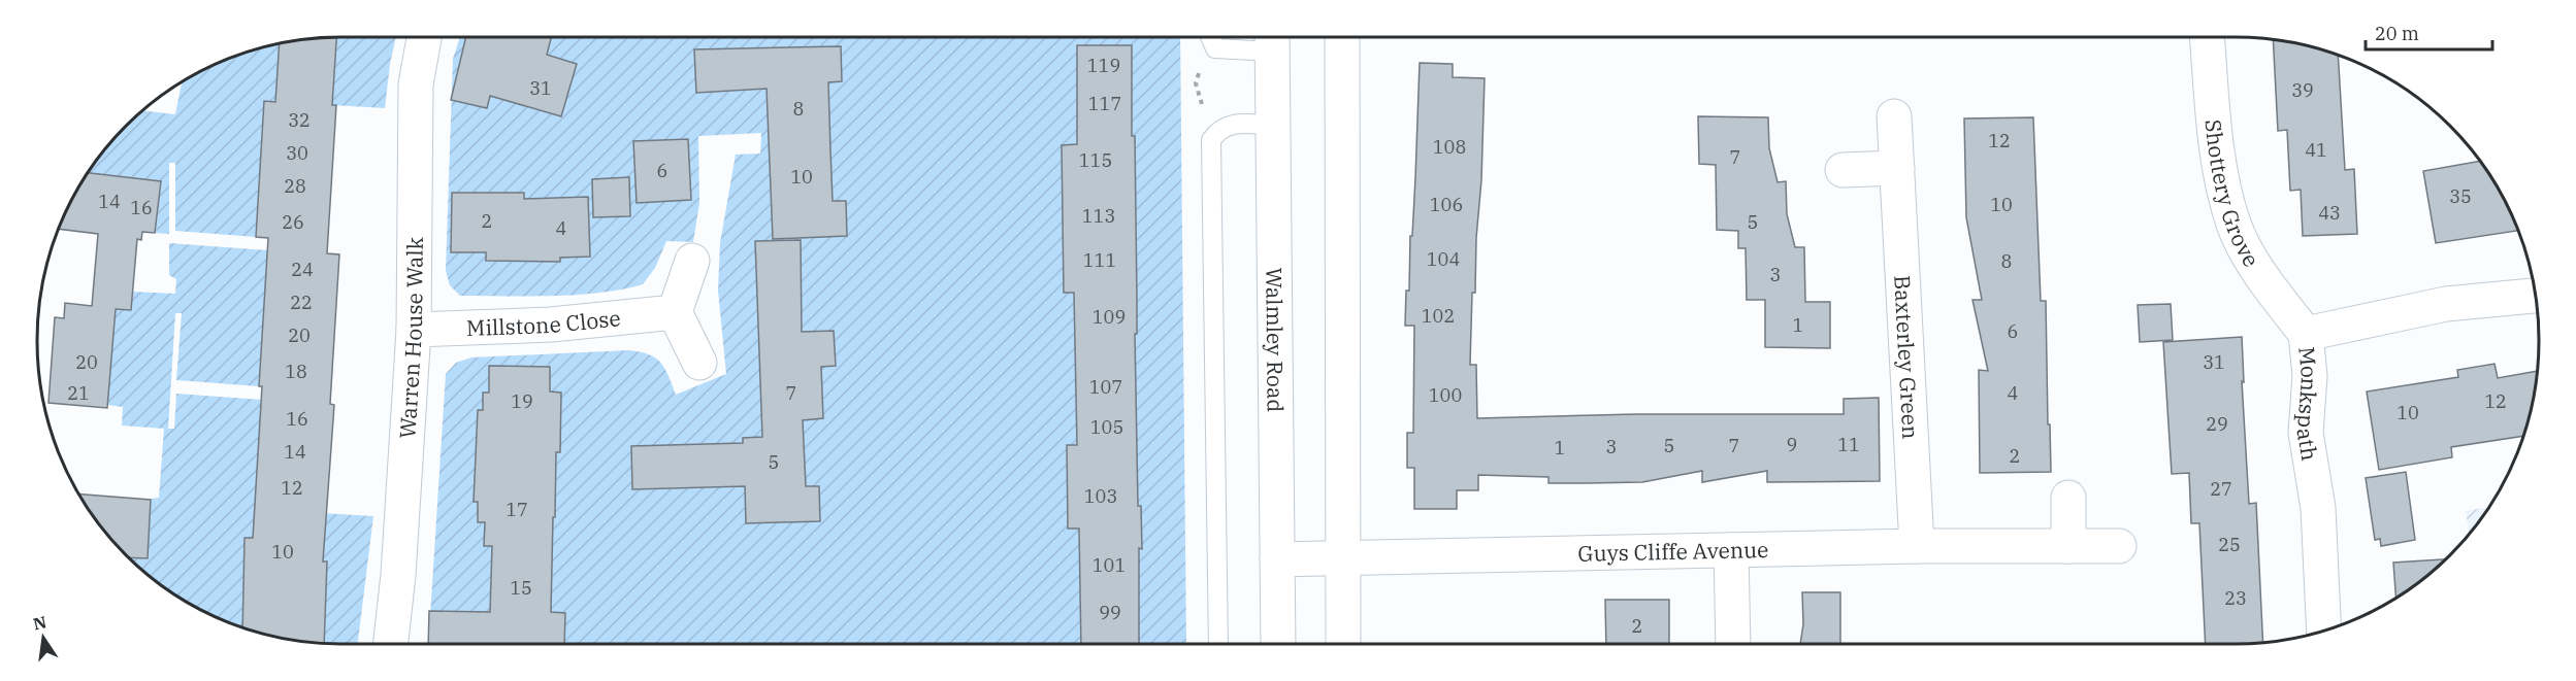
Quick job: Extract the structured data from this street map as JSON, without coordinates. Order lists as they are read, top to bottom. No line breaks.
{"streets":{"street":["Shottery Grove","Millstone Close","Warren House Walk","Walmley Road","Baxterley Green","Monkspath","Guys Cliffe Avenue"]},"crossings":[["Shottery Grove","Monkspath"],["Millstone Close","Warren House Walk"],["Walmley Road","Guys Cliffe Avenue"],["Baxterley Green","Guys Cliffe Avenue"]],"house_numbers":["119","31","39","117","8","32","12","108","41","30","7","115","6","10","28","35","14","106","10","16","43","113","2","26","5","4","104","111","8","24","3","22","102","109","1","6","20","20","31","18","107","21","7","4","100","19","12","10","16","29","105","9","11","5","7","3","1","14","2","5","12","27","103","17","25","10","101","15","23","99","2"],"scale_bar":"20 m","north":"top"}
